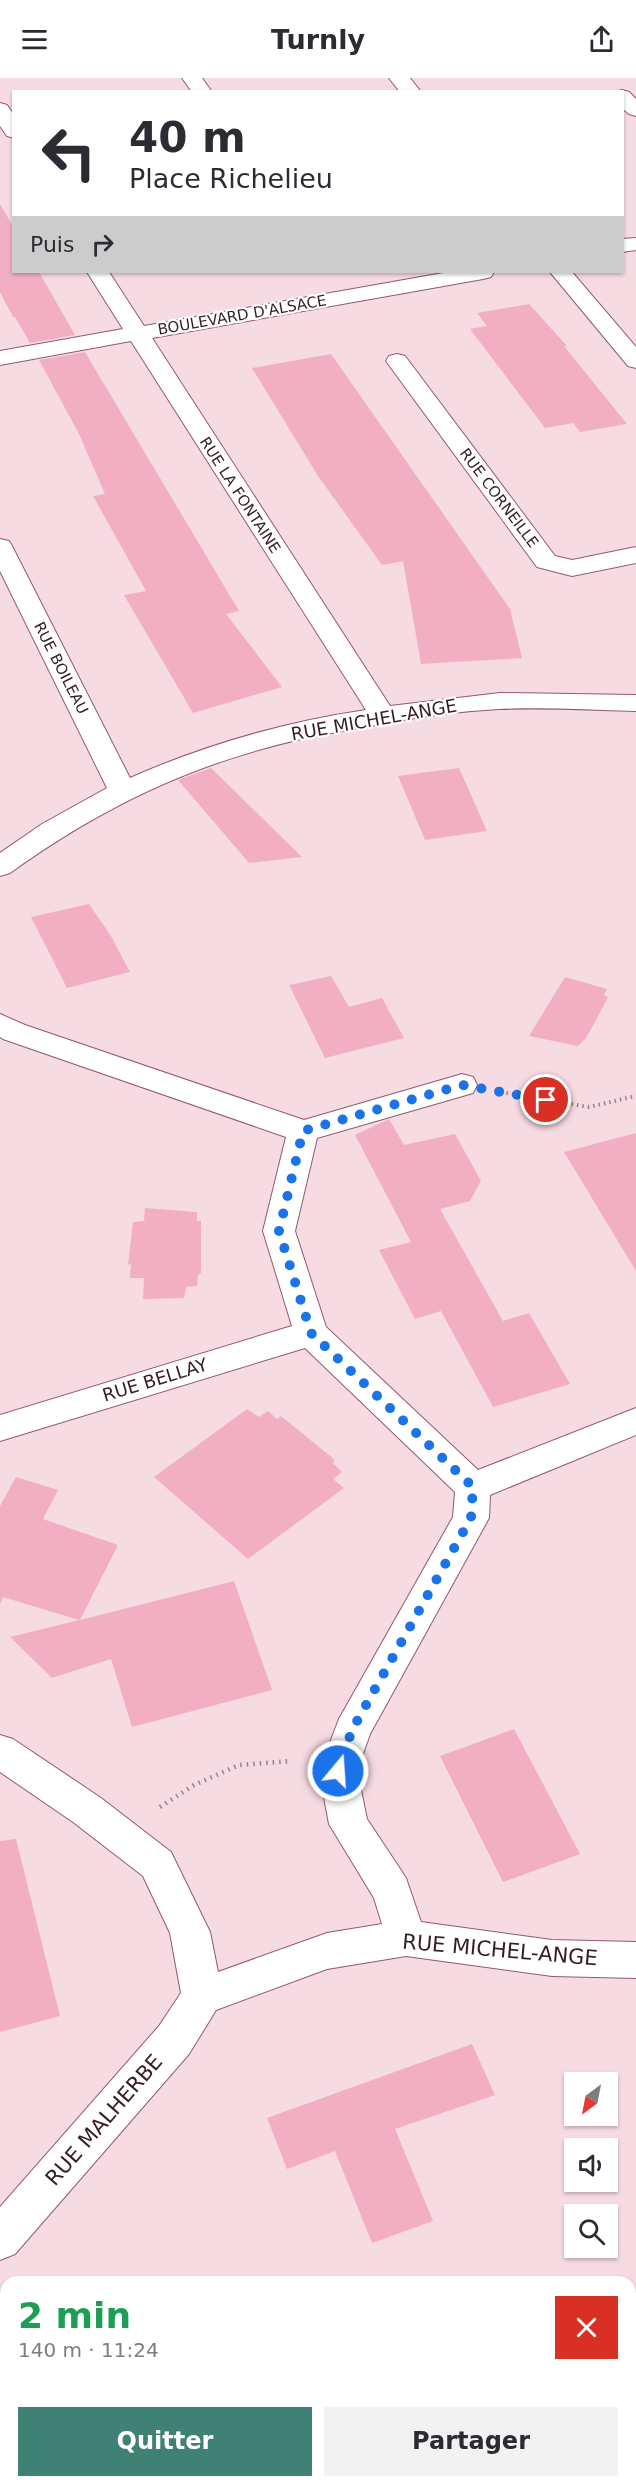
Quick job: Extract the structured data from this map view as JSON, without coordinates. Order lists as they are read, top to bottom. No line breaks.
{"streets":{"street":["BOULEVARD D'ALSACE","RUE LA FONTAINE","RUE CORNEILLE","RUE BOILEAU","RUE MICHEL-ANGE","RUE BELLAY","RUE MALHERBE"]},"crossings":[["BOULEVARD D'ALSACE","RUE LA FONTAINE"],["RUE LA FONTAINE","RUE MICHEL-ANGE"],["RUE BOILEAU","RUE MICHEL-ANGE"],["RUE MICHEL-ANGE","RUE MALHERBE"]],"north":"bottom left","page":{"header":"Turnly","turn":["40 m","Place Richelieu"],"then":"Puis","heading":["2 min","140 m · 11:24"],"buttons":["Quitter","Partager"]}}
